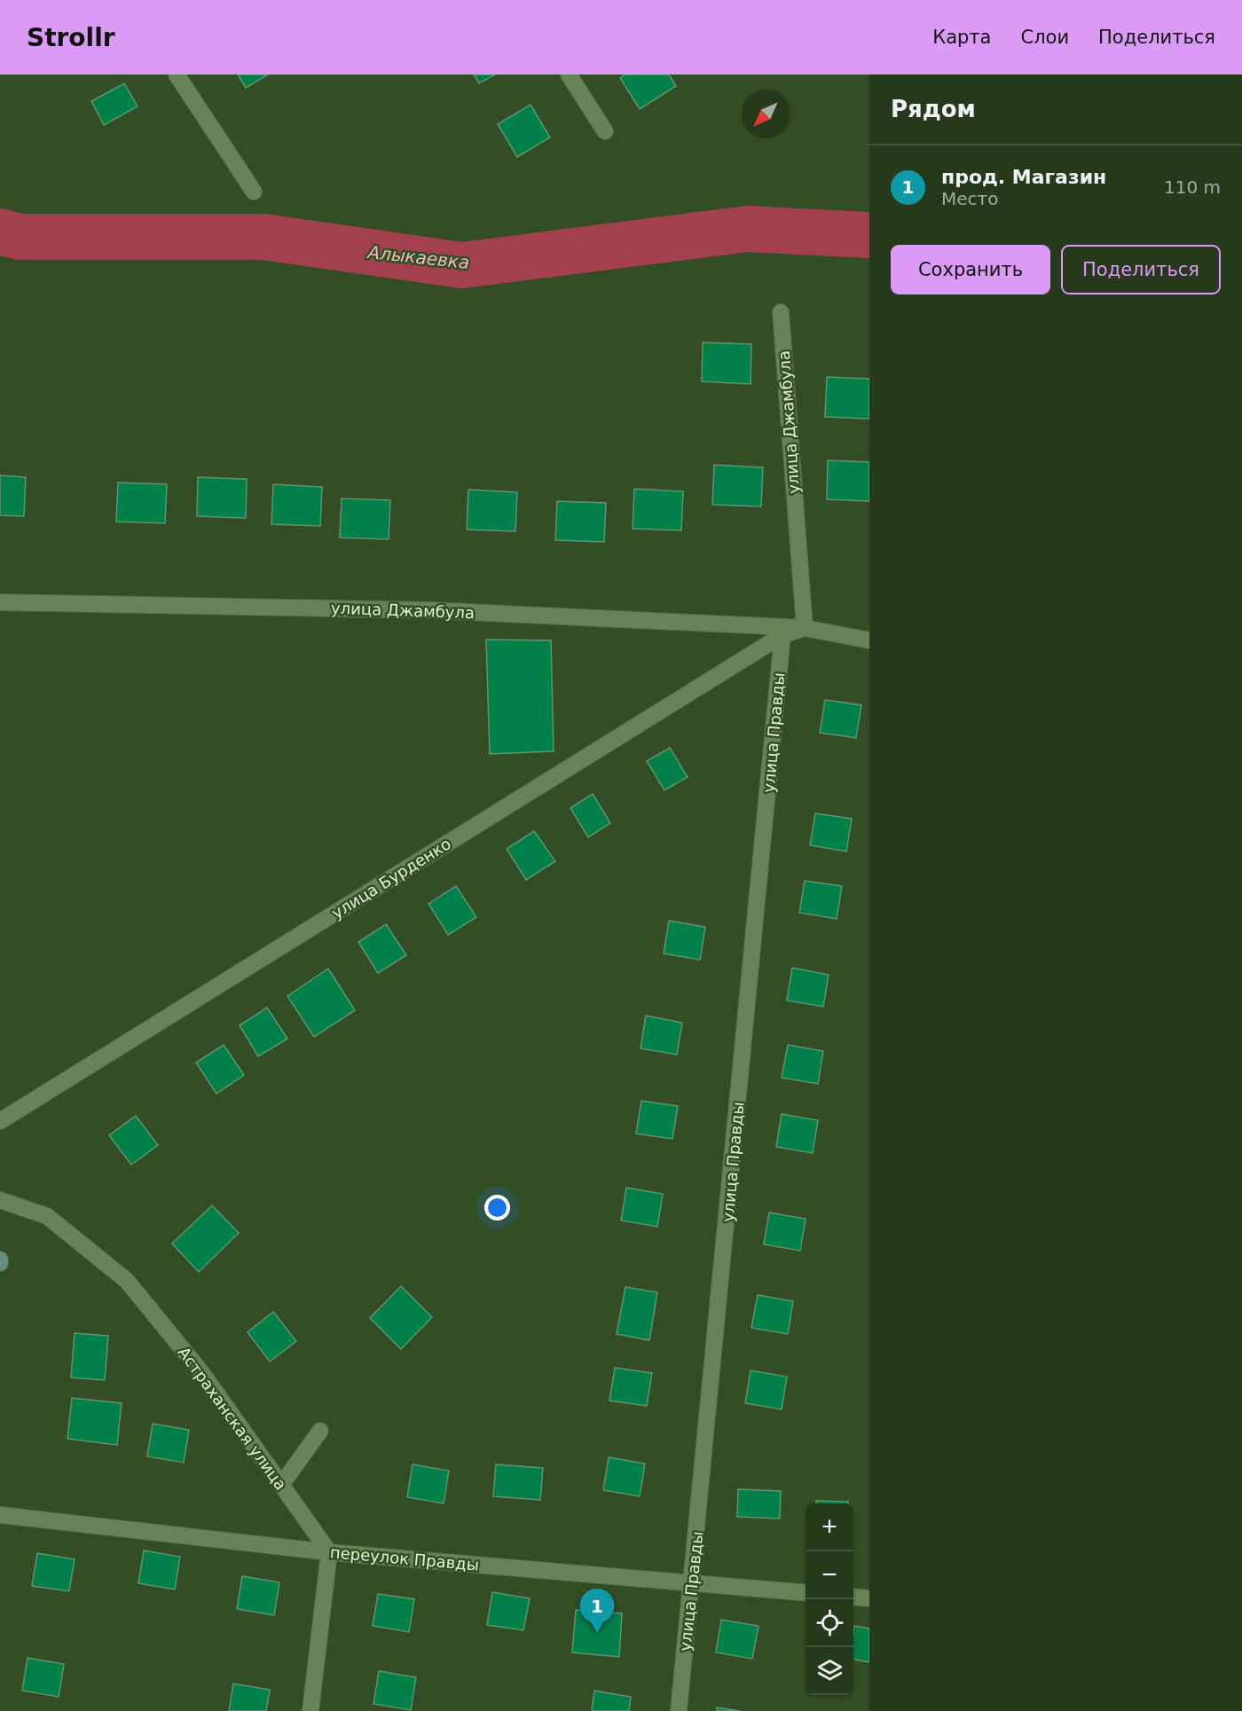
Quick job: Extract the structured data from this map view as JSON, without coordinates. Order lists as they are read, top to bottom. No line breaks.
{"streets":{"street":["улица Джамбула","улица Правды","улица Бурденко","Астраханская улица","переулок Правды"]},"crossings":[["улица Правды","улица Бурденко"],["улица Правды","переулок Правды"],["Астраханская улица","переулок Правды"]],"water":["Алыкаевка"],"north":"bottom left","page":{"header":"Strollr","nav":["Карта","Слои","Поделиться"],"heading":"Рядом","list":[{"mark":"1","name":"прод. Магазин","note":"Место","value":"110 m"}],"buttons":["Сохранить","Поделиться"],"map_buttons":["+","−"],"pins":"1"}}
